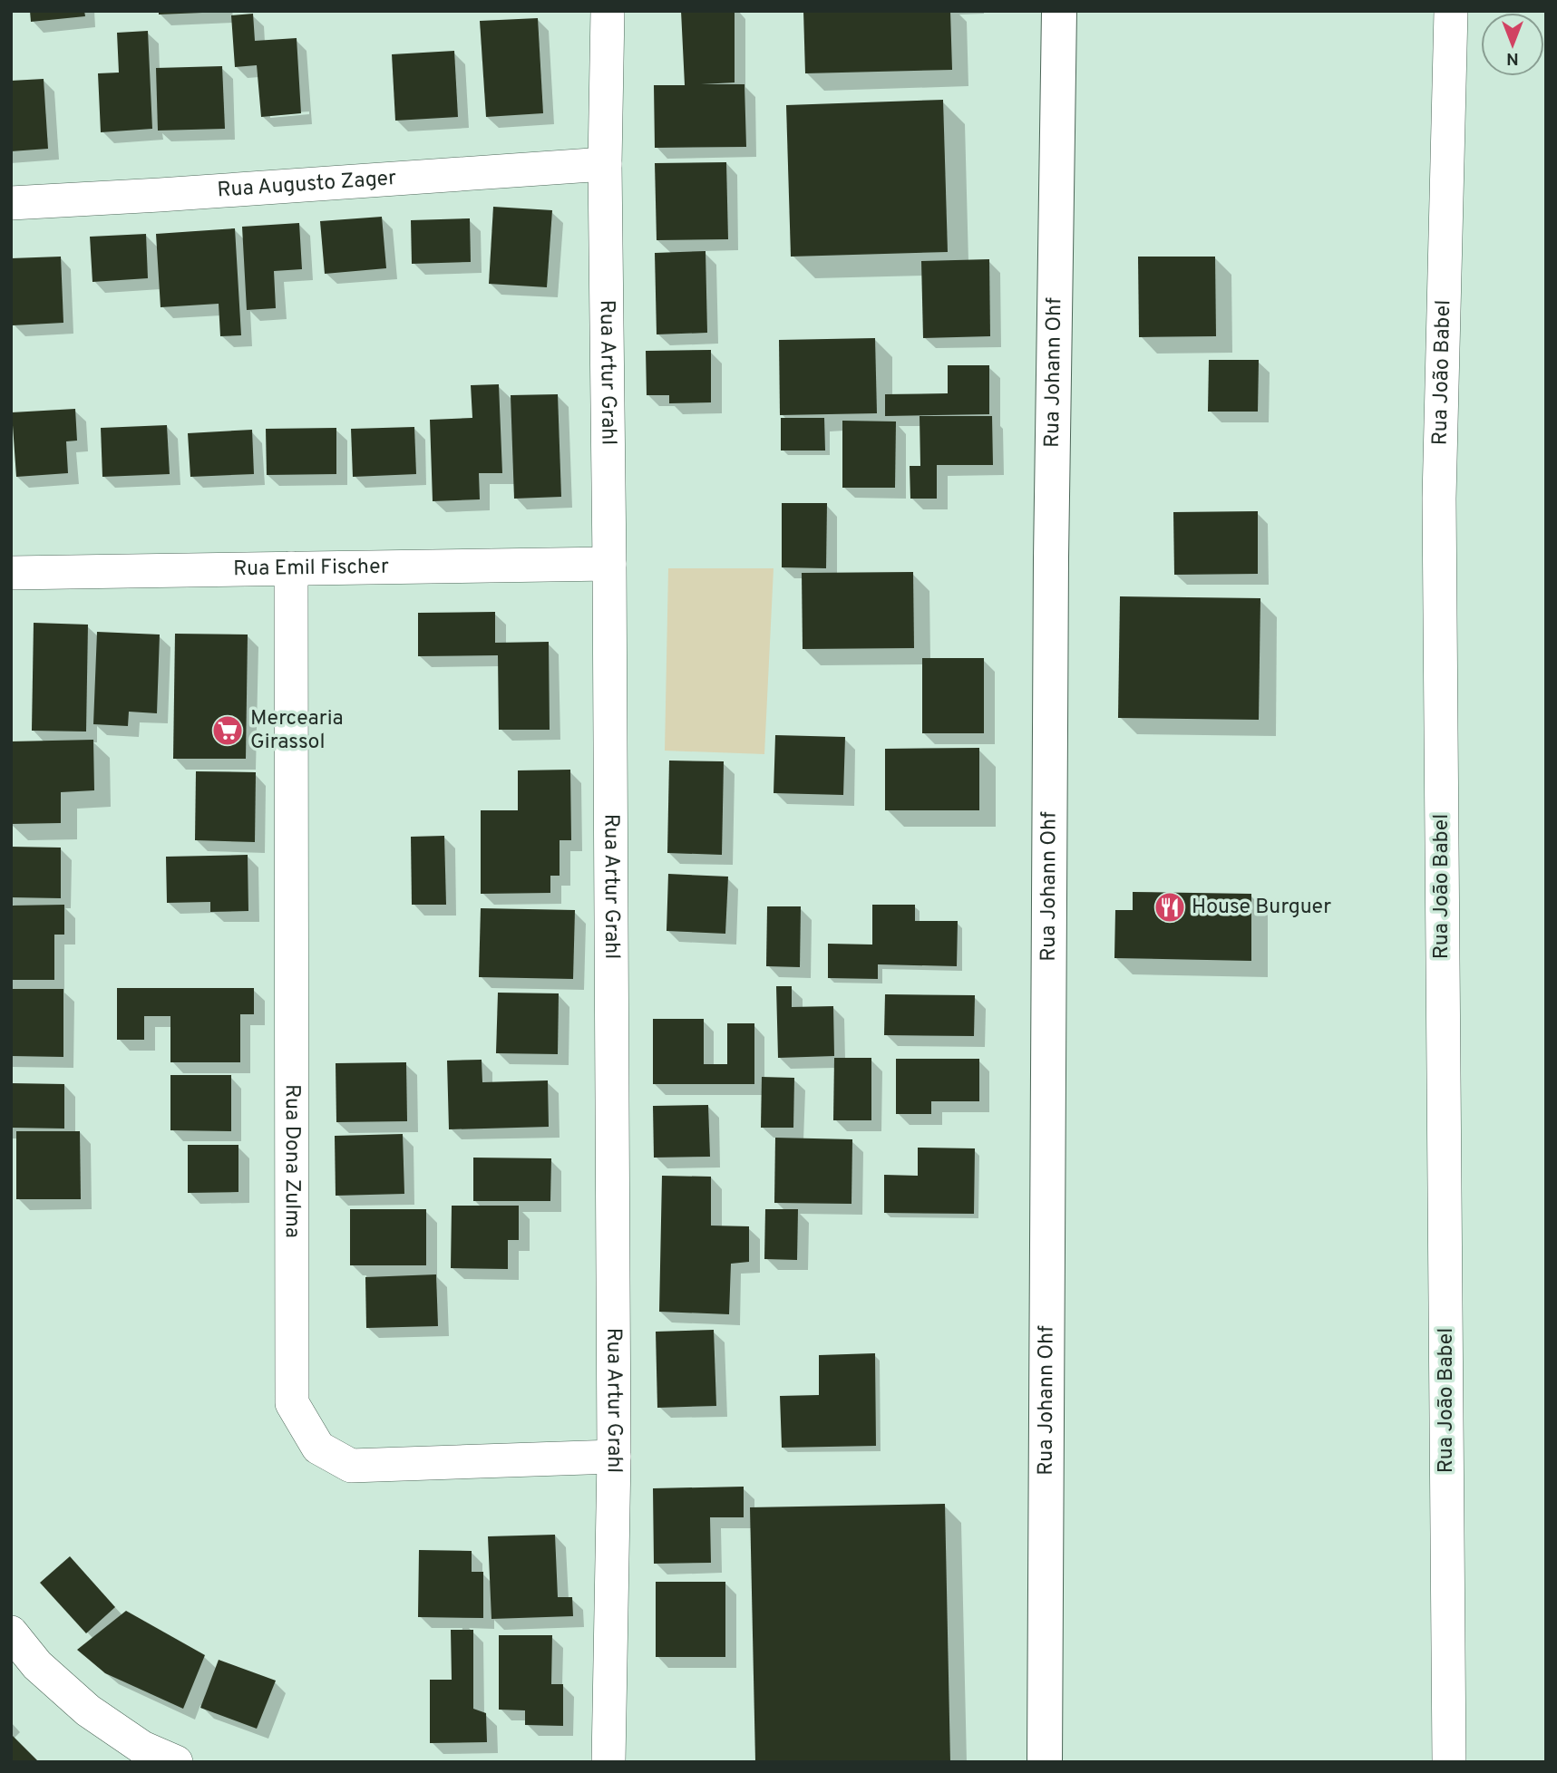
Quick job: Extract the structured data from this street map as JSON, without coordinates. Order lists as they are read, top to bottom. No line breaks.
{"streets":{"main road":["Rua Johann Ohf"],"street":["Rua Augusto Zager","Rua Artur Grahl","Rua João Babel","Rua Emil Fischer","Rua Dona Zulma"]},"crossings":[["Rua Augusto Zager","Rua Artur Grahl"],["Rua Artur Grahl","Rua Emil Fischer"],["Rua Artur Grahl","Rua Dona Zulma"],["Rua Emil Fischer","Rua Dona Zulma"]],"places":{"supermarket":["Mercearia Girassol"],"restaurant":["House Burguer"]},"north":"bottom"}
